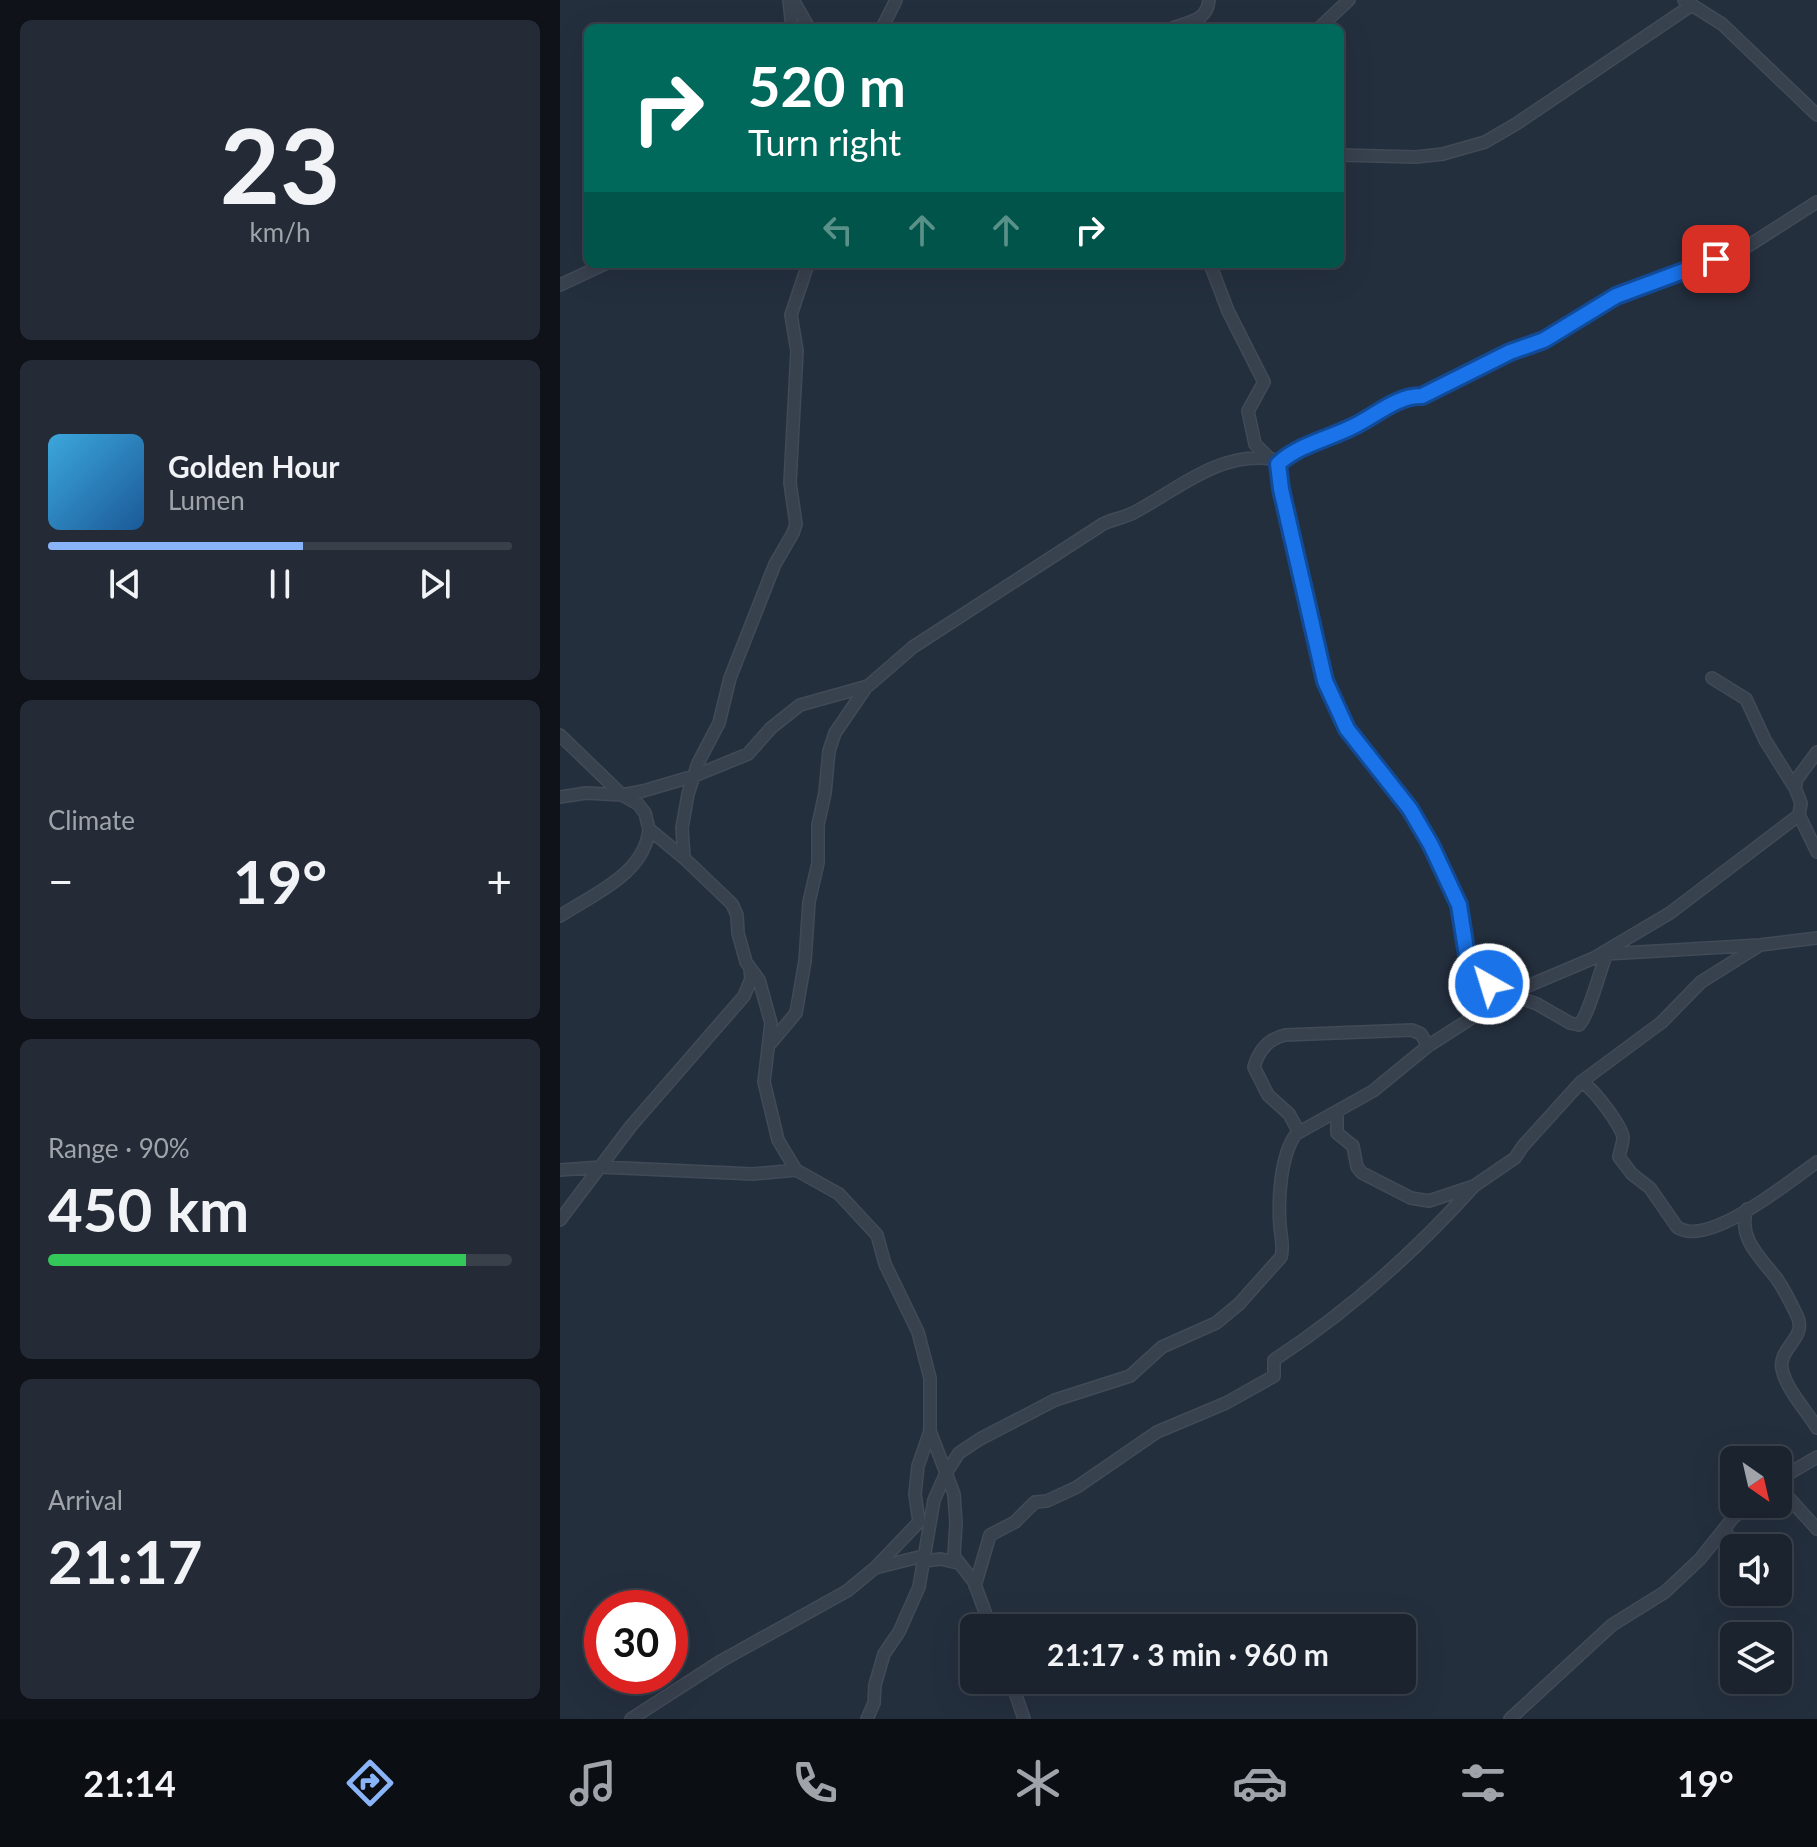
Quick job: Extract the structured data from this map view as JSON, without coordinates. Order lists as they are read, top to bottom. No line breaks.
{"north":"bottom right","page":{"tile":[["23","km/h"],"Climate",["Range · 90%","450 km"],["Arrival","21:17"]],"turn":["520 m","Turn right"],"song":["Golden Hour","Lumen"],"heat":["−","19°","+"],"limit":"30","trip":"21:17 · 3 min · 960 m","tabs":["21:14","19°"]}}
